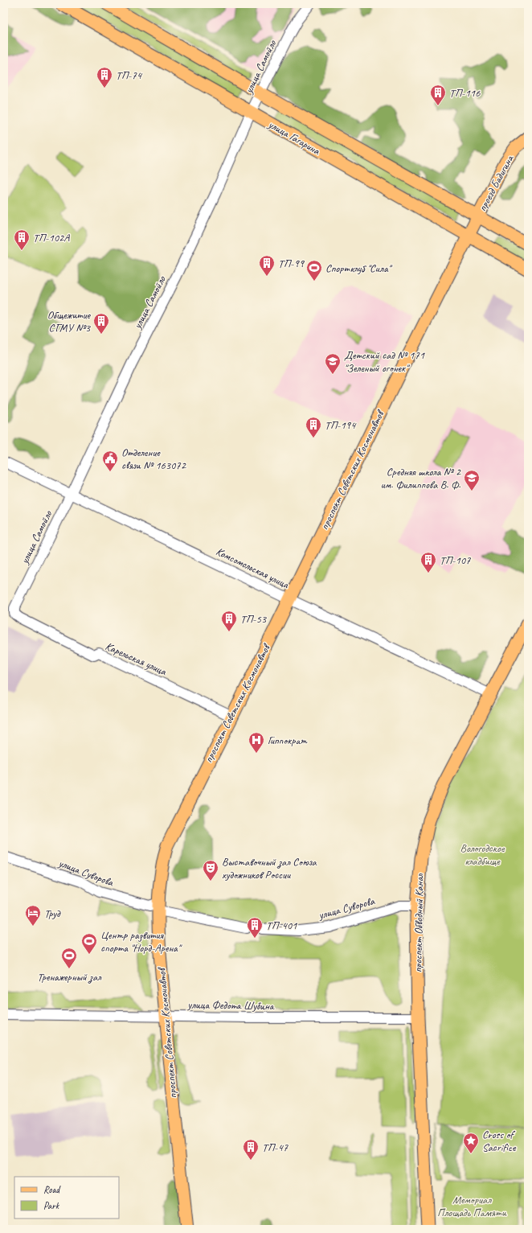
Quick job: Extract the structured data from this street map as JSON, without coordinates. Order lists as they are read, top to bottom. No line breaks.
{"streets":{"main road":["улица Гагарина","проезд Бадигина","проспект Советских Космонавтов","проспект Обводный Канал"],"street":["улица Самойло","Комсомольская улица","Карельская улица","улица Суворова","улица Федота Шубина"]},"crossings":[["улица Самойло","улица Гагарина"],["улица Самойло","Комсомольская улица"],["улица Самойло","Карельская улица"],["улица Гагарина","проезд Бадигина"],["улица Гагарина","проспект Советских Космонавтов"],["проезд Бадигина","проспект Советских Космонавтов"],["проспект Советских Космонавтов","Комсомольская улица"],["проспект Советских Космонавтов","Карельская улица"],["проспект Советских Космонавтов","улица Суворова"],["проспект Советских Космонавтов","улица Федота Шубина"],["Комсомольская улица","проспект Обводный Канал"],["улица Суворова","проспект Обводный Канал"],["проспект Обводный Канал","улица Федота Шубина"]],"parks":["Вологодское кладбище","Мемориал Площадь Памяти"],"places":{"building":["ТП-74","ТП-116","ТП-102А","ТП-99","Общежитие СГМУ №3","ТП-194","ТП-107","ТП-53","ТП-401","ТП-47"],"sports":["Спортклуб \"Сила\"","Центр развития спорта \"Норд-Арена\"","Тренажерный зал"],"school or university":["Детский сад № 171 \"Зеленый огонек\"","Средняя школа № 2 им. Филиппова В. Ф."],"public building":["Отделение связи № 163072"],"hospital":["Гиппократ"],"theatre":["Выставочный зал Союза художников России"],"hotel":["Труд"],"place":["Cross of Sacrifice"]},"legend":["Road","Park"]}
